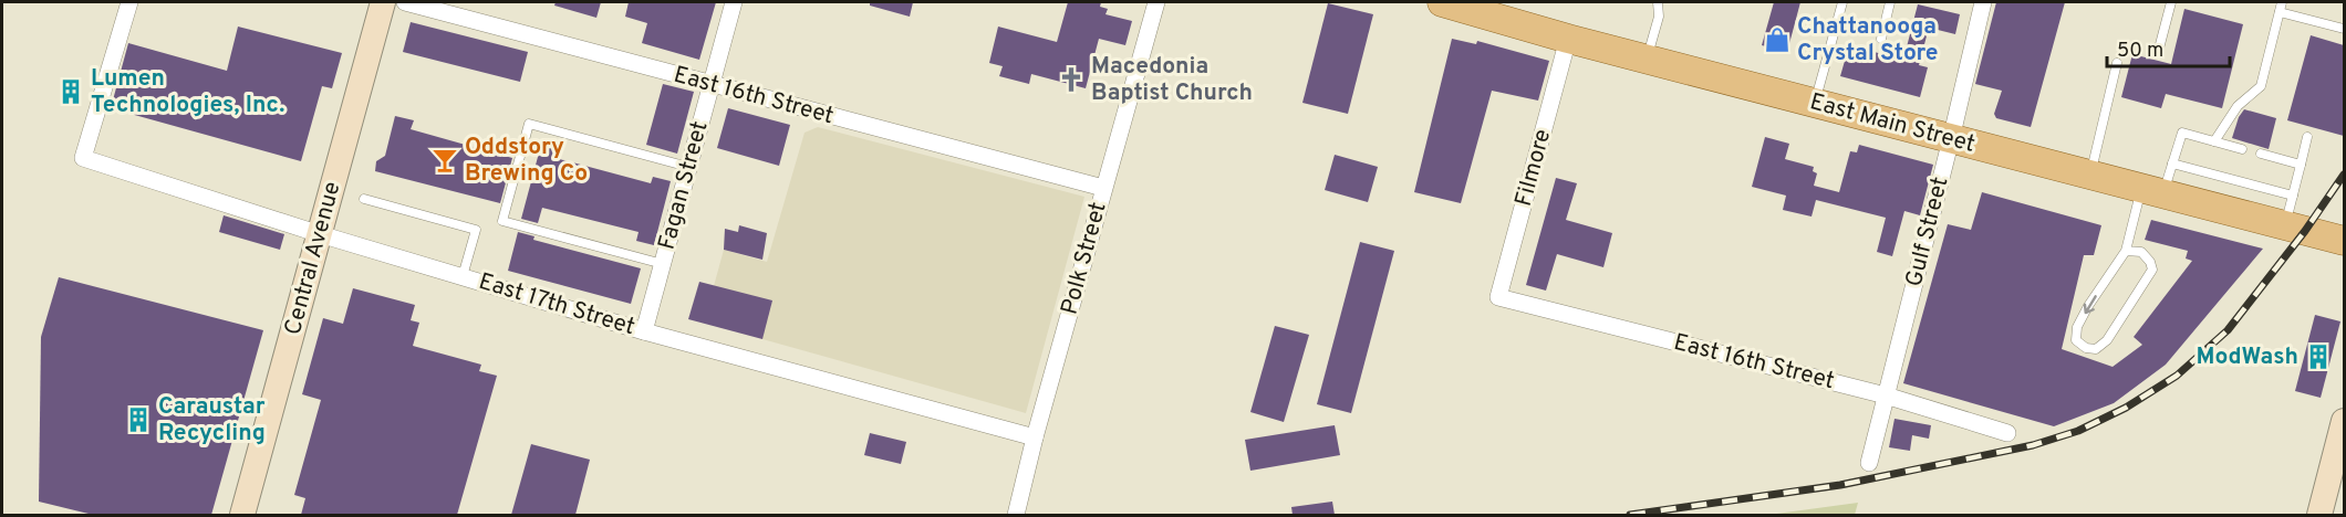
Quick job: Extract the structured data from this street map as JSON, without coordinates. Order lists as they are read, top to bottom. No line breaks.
{"streets":{"main road":["East Main Street","Central Avenue"],"street":["East 16th Street","Filmore","Fagan Street","Gulf Street","Polk Street","East 17th Street"]},"crossings":[["East 16th Street","Filmore"],["East 16th Street","Fagan Street"],["East 16th Street","Gulf Street"],["East 16th Street","Polk Street"],["East Main Street","Filmore"],["East Main Street","Gulf Street"],["Fagan Street","East 17th Street"],["Central Avenue","East 17th Street"],["Polk Street","East 17th Street"]],"places":{"shop":["Chattanooga Crystal Store"],"church":["Macedonia Baptist Church"],"building":["Lumen Technologies, Inc.","ModWash","Caraustar Recycling"],"bar":["Oddstory Brewing Co"]},"scale_bar":"50 m"}
